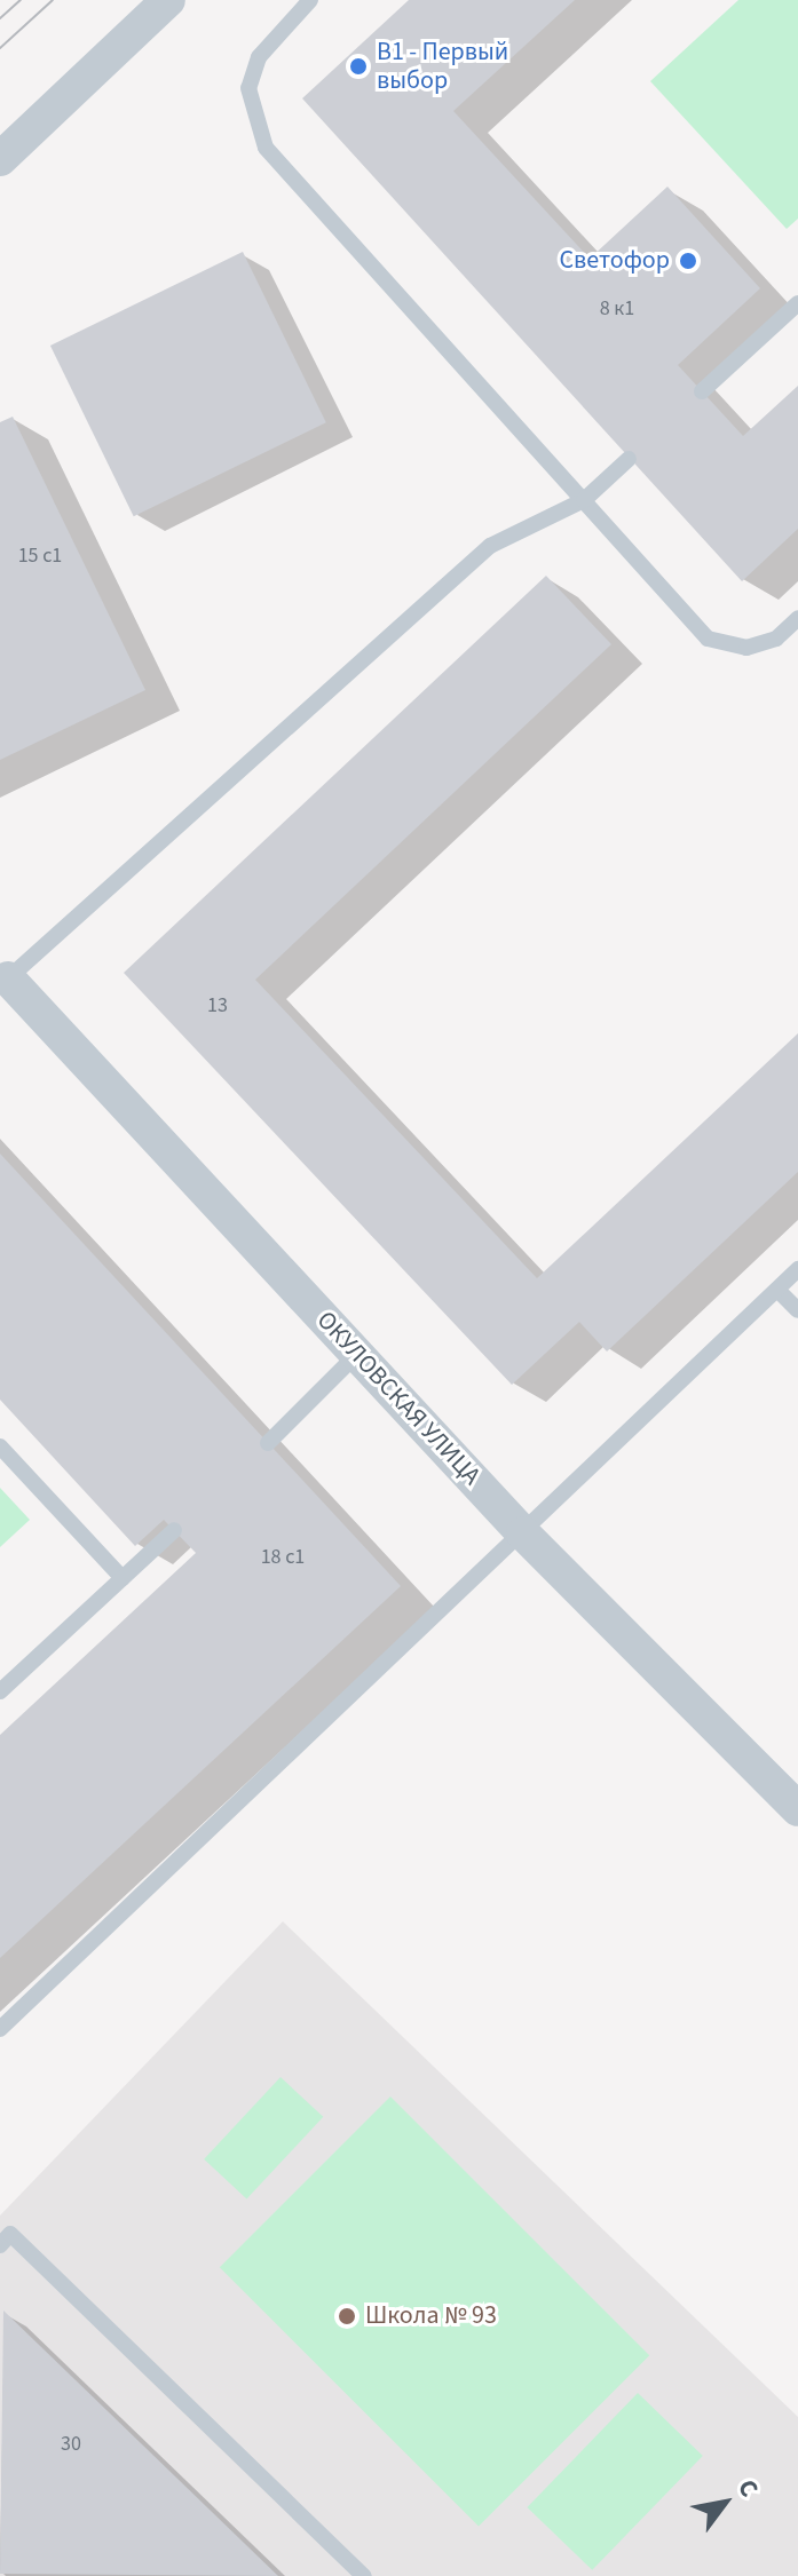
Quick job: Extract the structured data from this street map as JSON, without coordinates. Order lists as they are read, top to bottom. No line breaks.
{"streets":{"street":["ОКУЛОВСКАЯ УЛИЦА"]},"places":["В1 - Первый выбор","Светофор","Школа № 93"],"house_numbers":["8 к1","15 с1","13","18 с1","30"],"north":"top right"}
